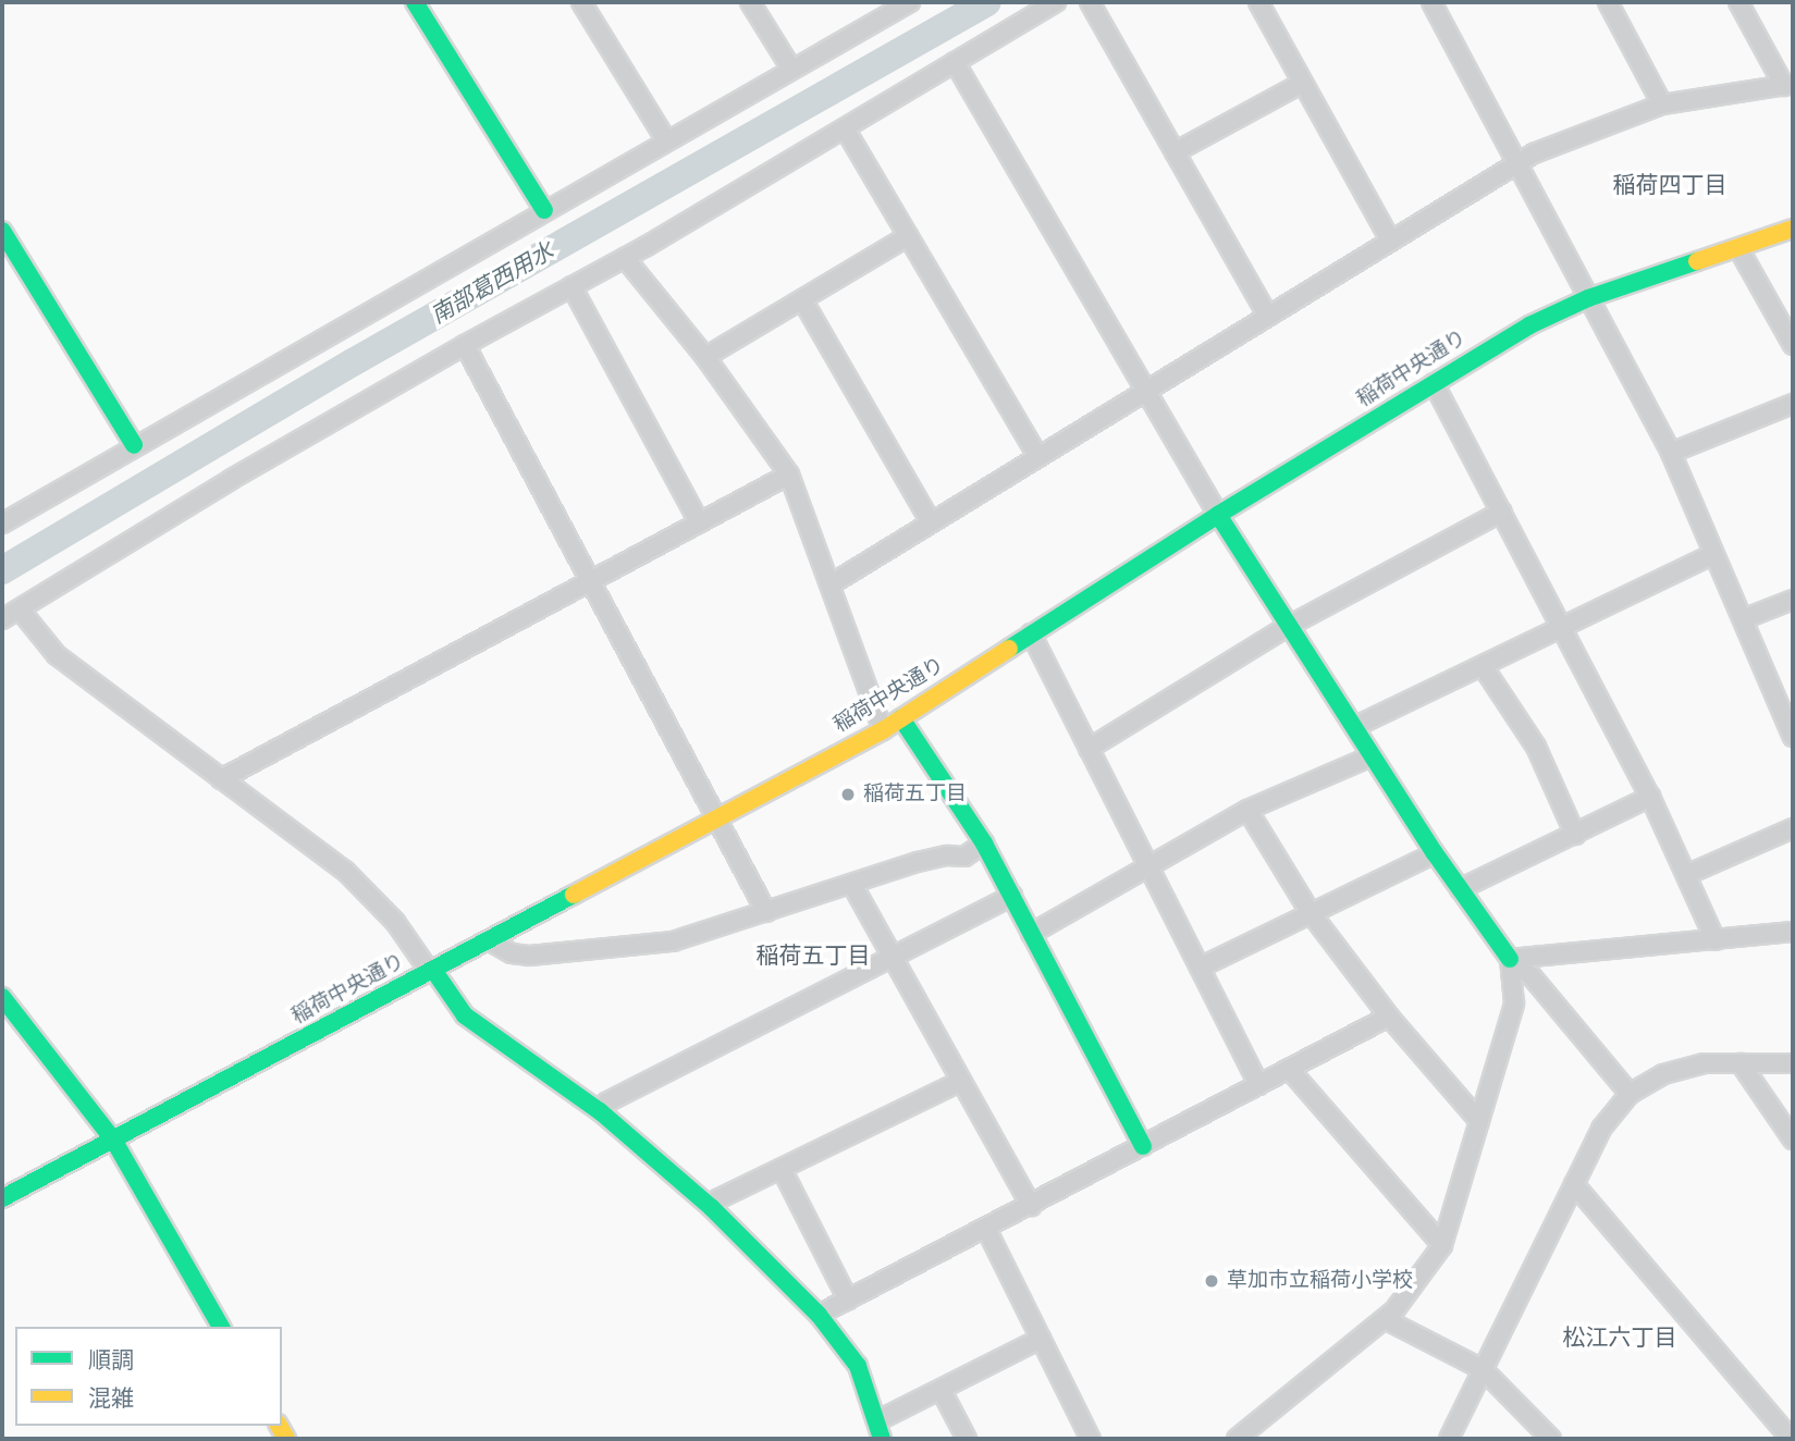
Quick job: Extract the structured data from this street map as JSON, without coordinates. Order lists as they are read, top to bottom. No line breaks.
{"streets":{"street":["稲荷中央通り"]},"districts":["稲荷四丁目","稲荷五丁目","松江六丁目"],"water":["南部葛西用水"],"places":["稲荷五丁目","草加市立稲荷小学校"],"legend":["順調","混雑"]}
